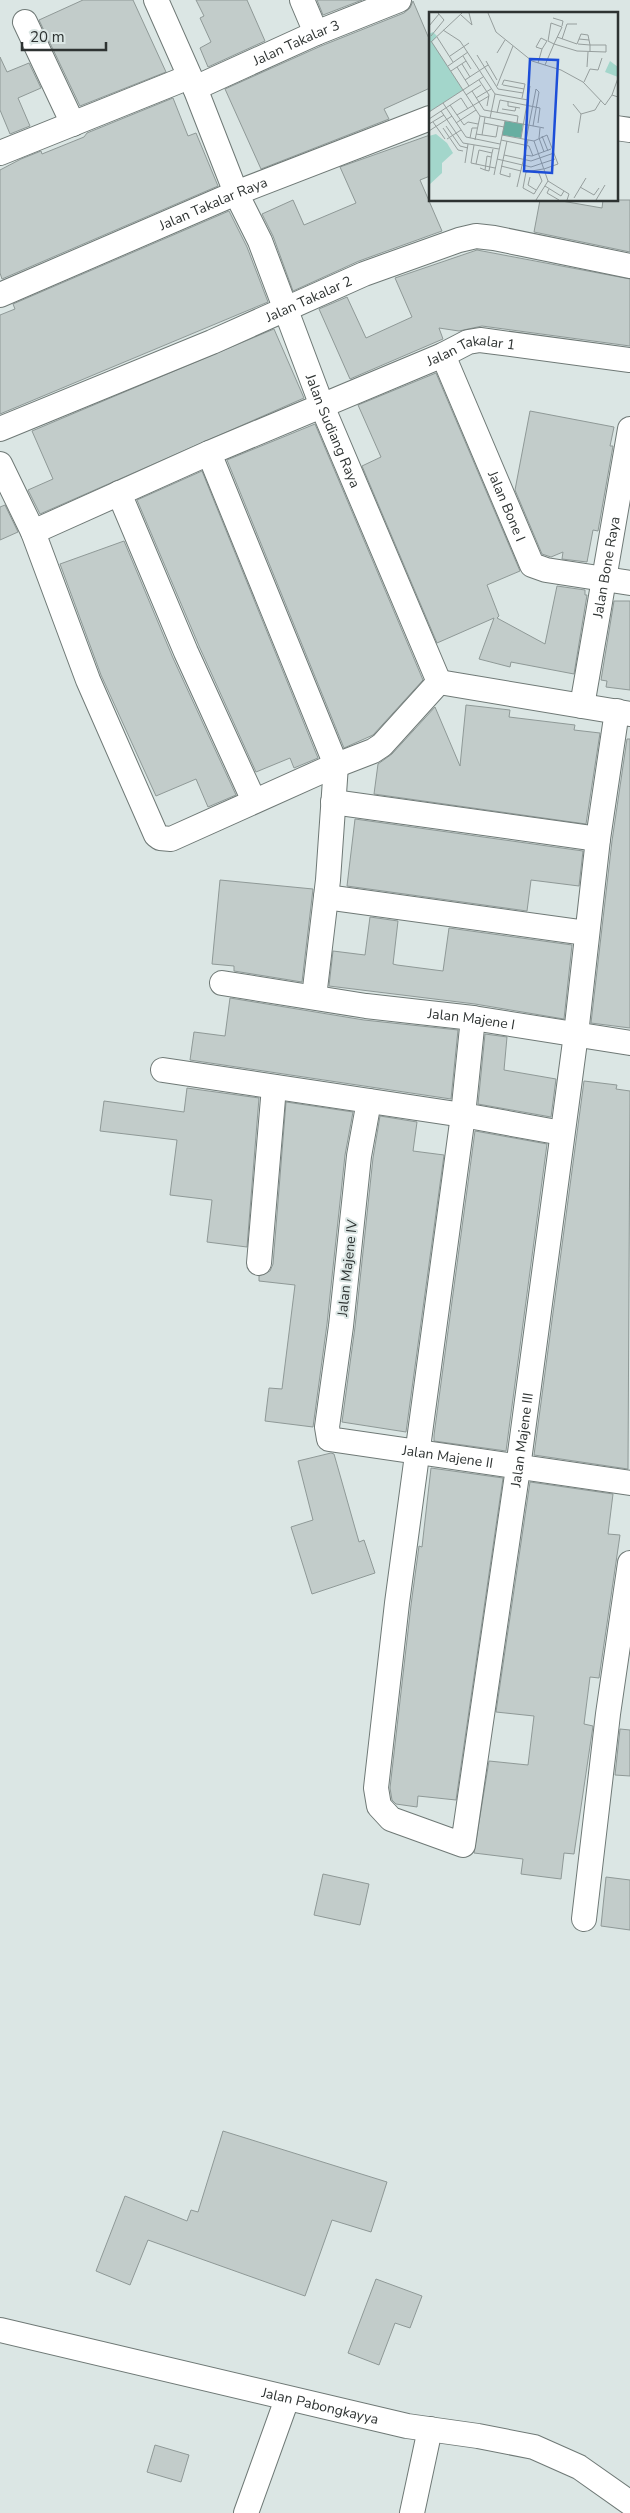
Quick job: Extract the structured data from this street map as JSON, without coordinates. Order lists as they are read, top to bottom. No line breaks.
{"streets":{"street":["Jalan Takalar 3","Jalan Takalar Raya","Jalan Takalar 2","Jalan Takalar 1","Jalan Sudiang Raya","Jalan Bone I","Jalan Bone Raya","Jalan Majene I","Jalan Majene IV","Jalan Majene III","Jalan Majene II","Jalan Pabongkayya"]},"crossings":[["Jalan Takalar 3","Jalan Sudiang Raya"],["Jalan Takalar Raya","Jalan Sudiang Raya"],["Jalan Takalar 2","Jalan Sudiang Raya"],["Jalan Takalar 1","Jalan Sudiang Raya"],["Jalan Takalar 1","Jalan Bone I"],["Jalan Bone I","Jalan Bone Raya"],["Jalan Majene I","Jalan Majene III"],["Jalan Majene IV","Jalan Majene II"],["Jalan Majene III","Jalan Majene II"]],"scale_bar":"20 m"}
